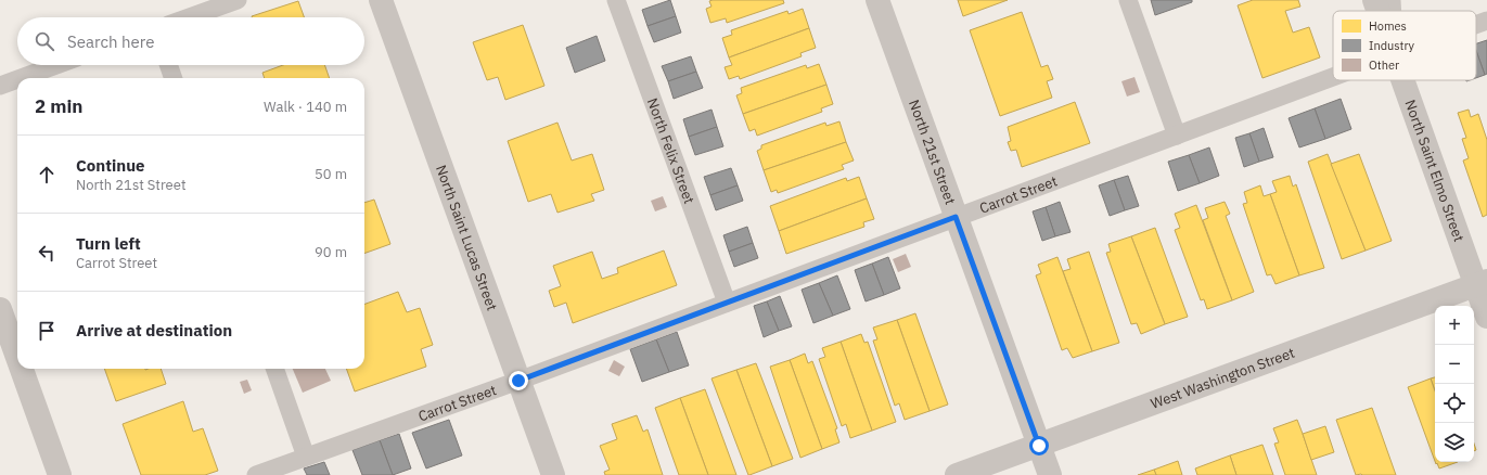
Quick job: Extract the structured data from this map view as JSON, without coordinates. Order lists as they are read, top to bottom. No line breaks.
{"streets":{"street":["North 21st Street","North Saint Elmo Street","North Saint Lucas Street","West Washington Street"],"lane":["North Felix Street","Carrot Street"]},"crossings":[["North Felix Street","Carrot Street"],["North 21st Street","Carrot Street"],["North 21st Street","West Washington Street"],["North Saint Elmo Street","West Washington Street"],["Carrot Street","North Saint Lucas Street"]],"legend":["Homes","Industry","Other"],"page":{"search":"Search here","heading":["2 min","Walk · 140 m"],"list":[["Continue","North 21st Street","50 m"],["Turn left","Carrot Street","90 m"],"Arrive at destination"],"map_buttons":["+","−"]}}
